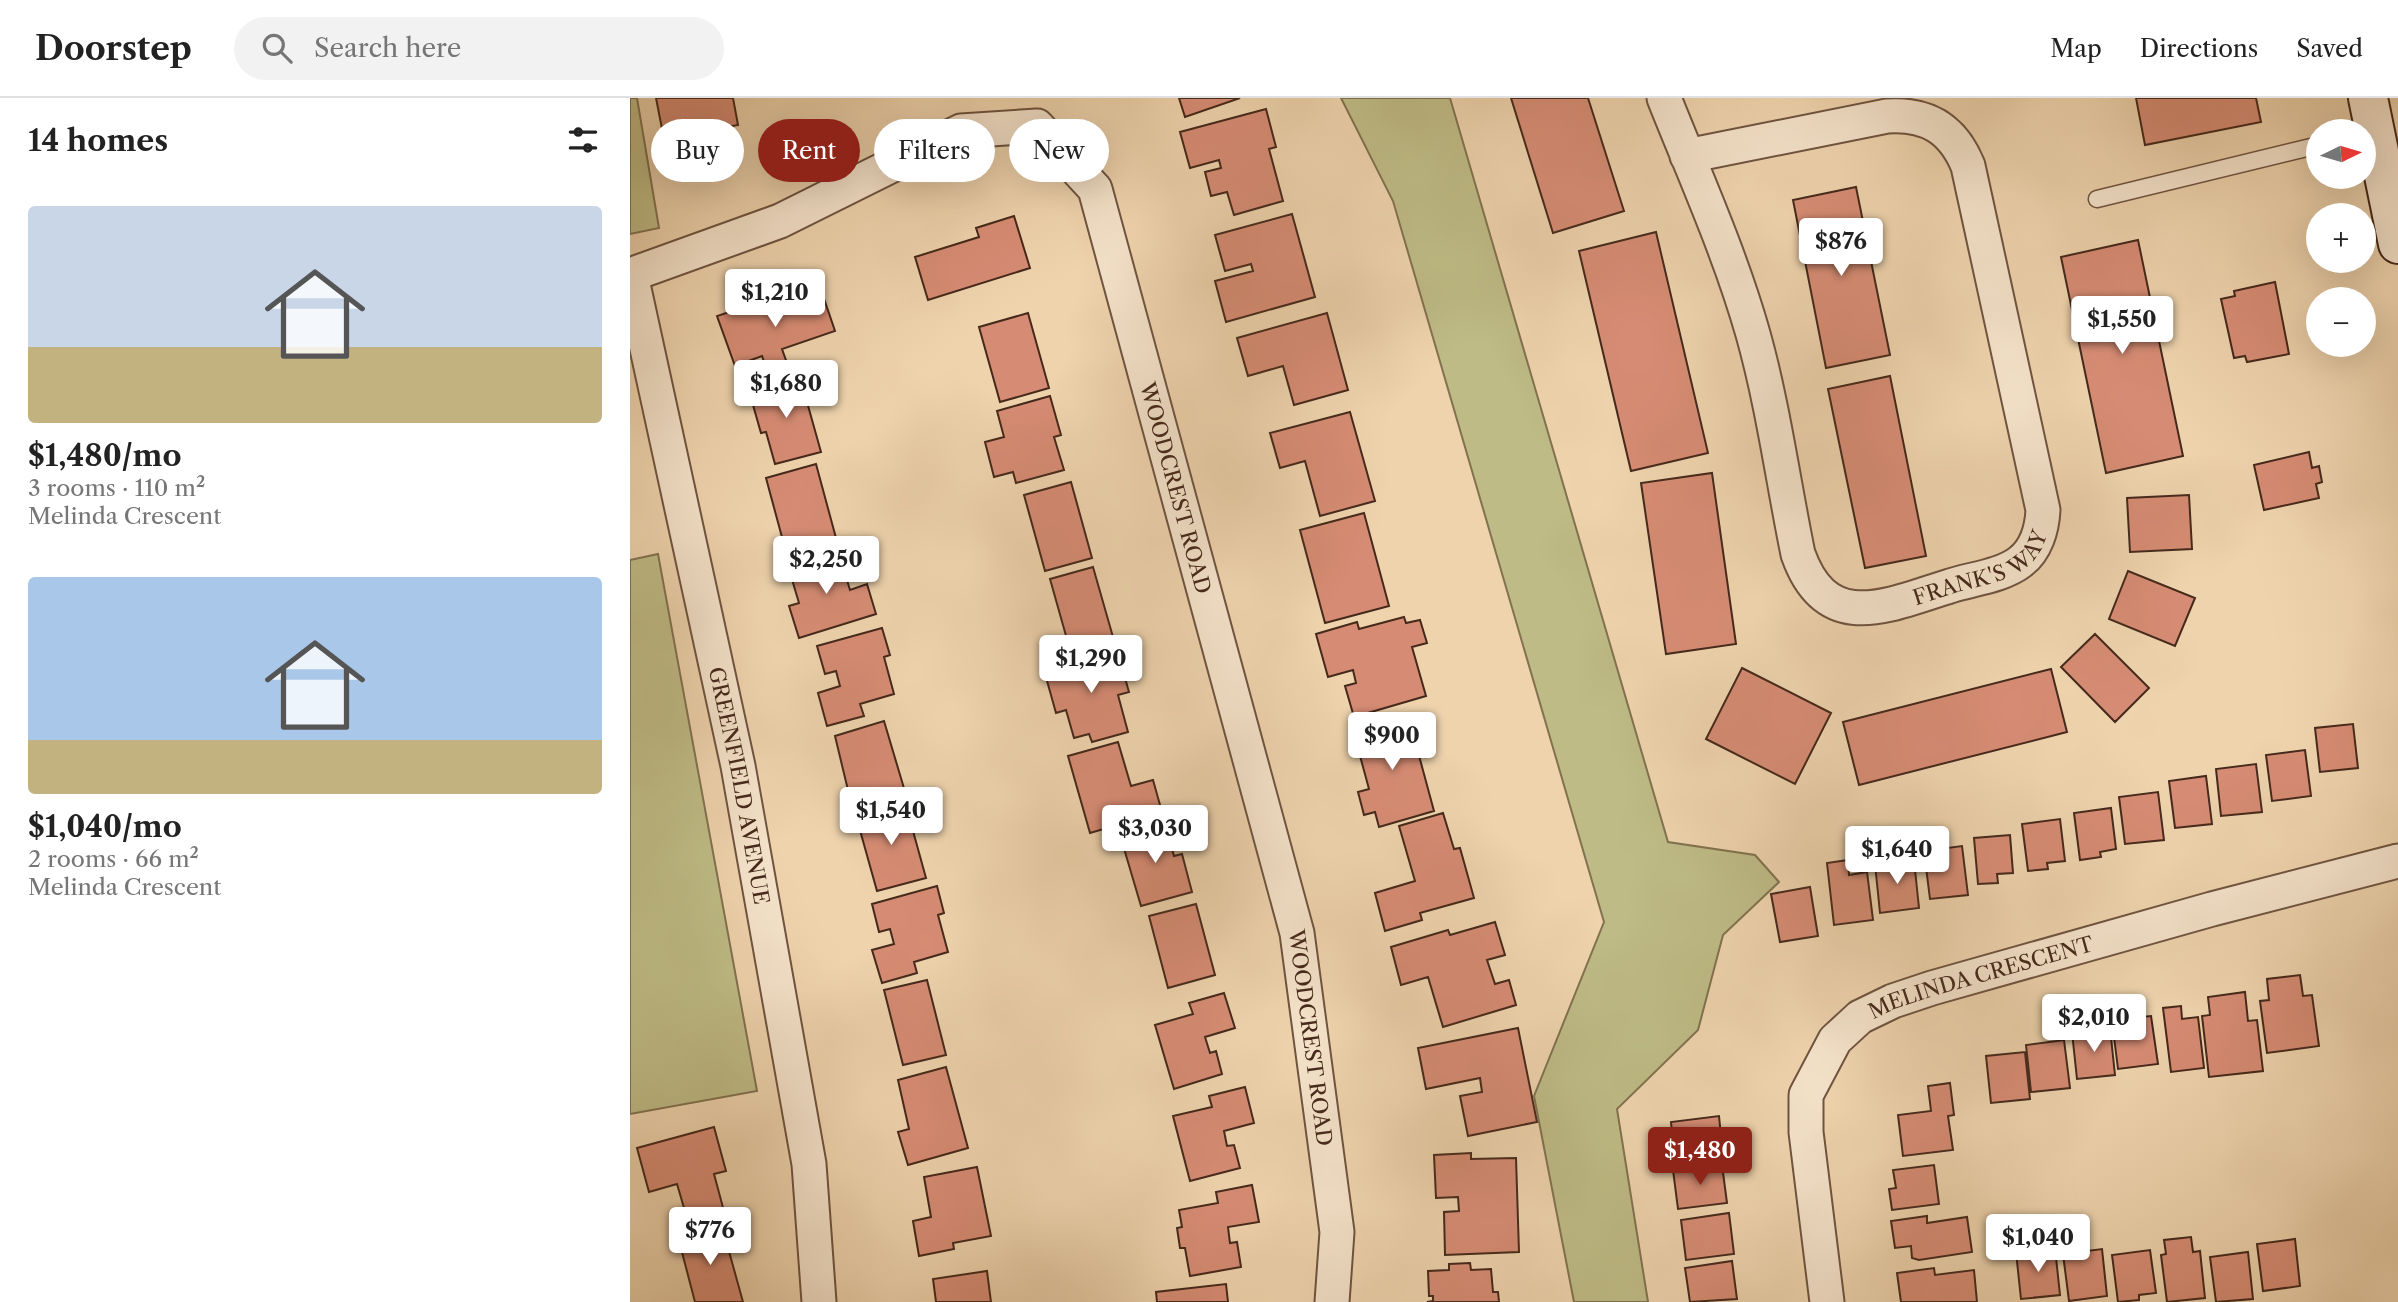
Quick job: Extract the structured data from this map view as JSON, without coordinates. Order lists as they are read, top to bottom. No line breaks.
{"streets":{"street":["WOODCREST ROAD","FRANK'S WAY","GREENFIELD AVENUE","MELINDA CRESCENT"]},"crossings":[["WOODCREST ROAD","GREENFIELD AVENUE"]],"north":"right","page":{"header":"Doorstep","search":"Search here","nav":["Map","Directions","Saved"],"heading":"14 homes","map_buttons":["+","−"],"chip":["Buy","Rent","Filters","New"],"list":[{"name":"$1,480/mo","note":"3 rooms · 110 m² · Melinda Crescent"},{"name":"$1,040/mo","note":"2 rooms · 66 m² · Melinda Crescent"}],"price":["$876","$1,210","$1,550","$1,680","$2,250","$1,290","$900","$1,540","$3,030","$1,640","$2,010","$1,480","$776","$1,040"]}}
